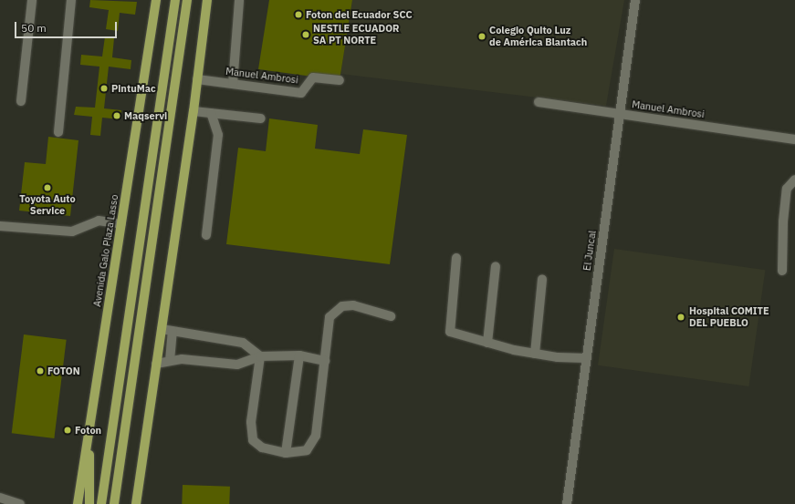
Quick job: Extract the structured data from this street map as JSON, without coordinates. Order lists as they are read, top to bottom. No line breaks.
{"streets":{"main road":["Avenida Galo Plaza Lasso"],"street":["Manuel Ambrosi","El Juncal"]},"crossings":[["Manuel Ambrosi","El Juncal"]],"places":["Foton del Ecuador SCC","NESTLE ECUADOR SA PT NORTE","Colegio Quito Luz de América Blantach","PintuMac","Maqservi","Toyota Auto Service","Hospital COMITE DEL PUEBLO","FOTON","Foton"],"scale_bar":"50 m"}
